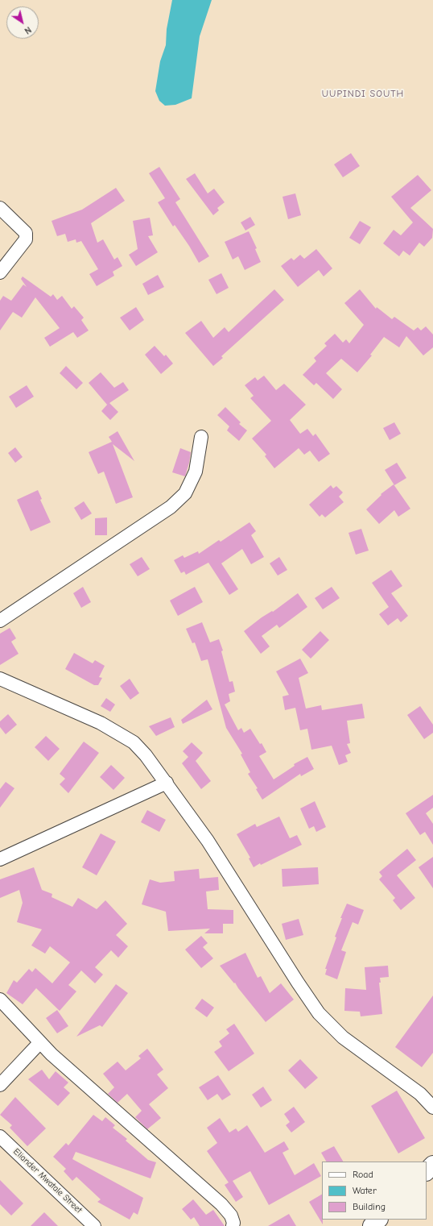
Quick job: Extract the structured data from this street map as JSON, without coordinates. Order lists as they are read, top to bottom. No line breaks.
{"streets":{"street":["Eliander Mwatale Street"]},"districts":["UUPINDI SOUTH"],"legend":["Road","Water","Building"],"north":"bottom right"}
